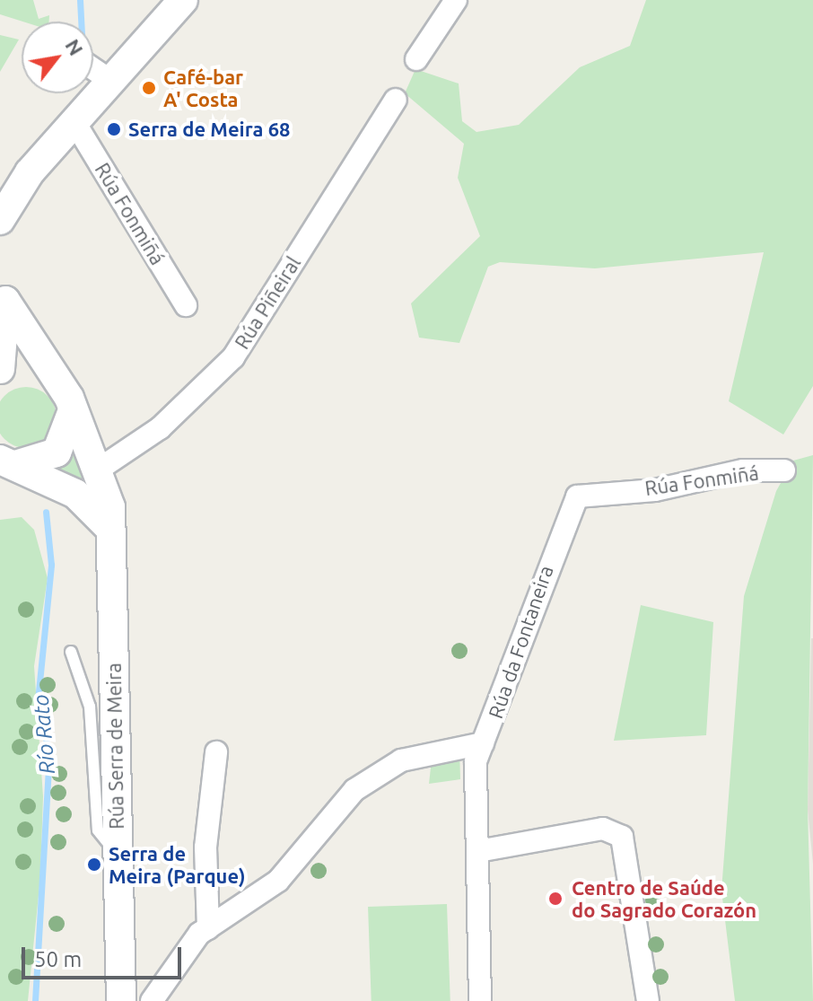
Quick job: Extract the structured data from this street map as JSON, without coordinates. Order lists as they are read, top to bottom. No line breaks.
{"streets":{"street":["Rúa Fonmiñá","Rúa Piñeiral","Rúa da Fontaneira","Rúa Serra de Meira"]},"crossings":[["Rúa Fonmiñá","Rúa da Fontaneira"],["Rúa Piñeiral","Rúa Serra de Meira"]],"water":["Río Rato"],"places":["Café-bar A' Costa","Serra de Meira 68","Serra de Meira (Parque)","Centro de Saúde do Sagrado Corazón"],"scale_bar":"50 m","north":"top right"}
